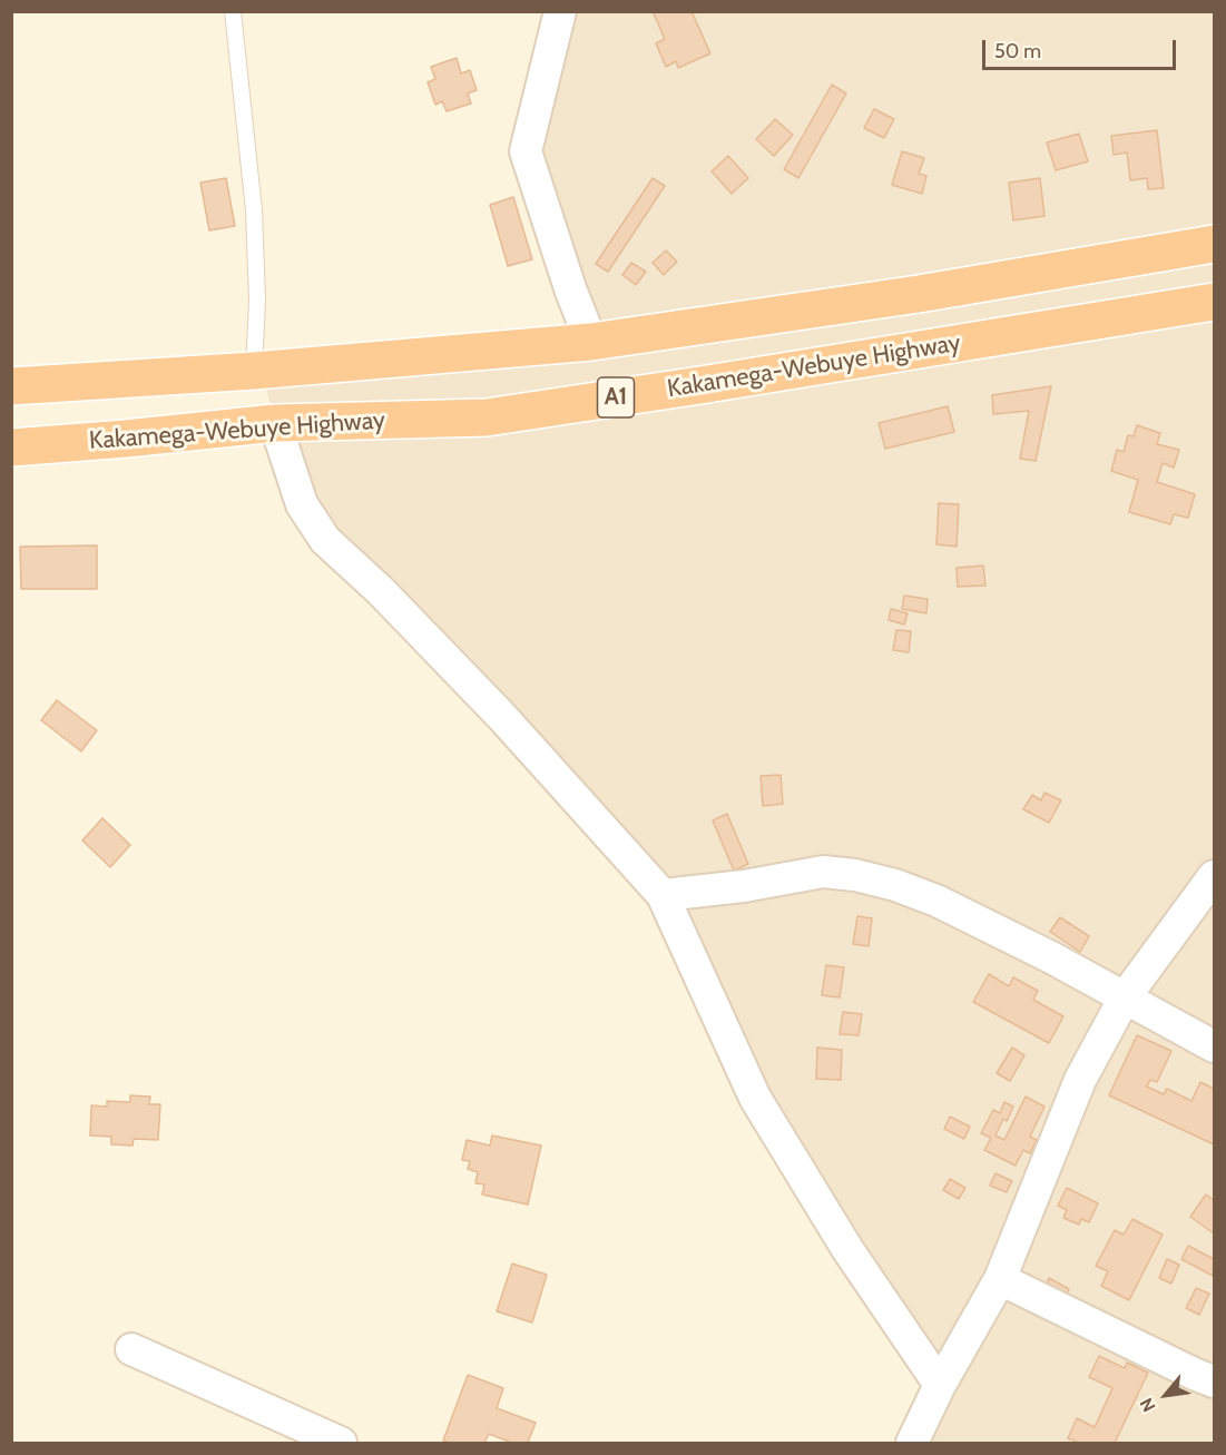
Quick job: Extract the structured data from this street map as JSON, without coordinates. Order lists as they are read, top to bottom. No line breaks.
{"streets":{"highway":["Kakamega-Webuye Highway","A1"]},"scale_bar":"50 m","north":"bottom left"}
